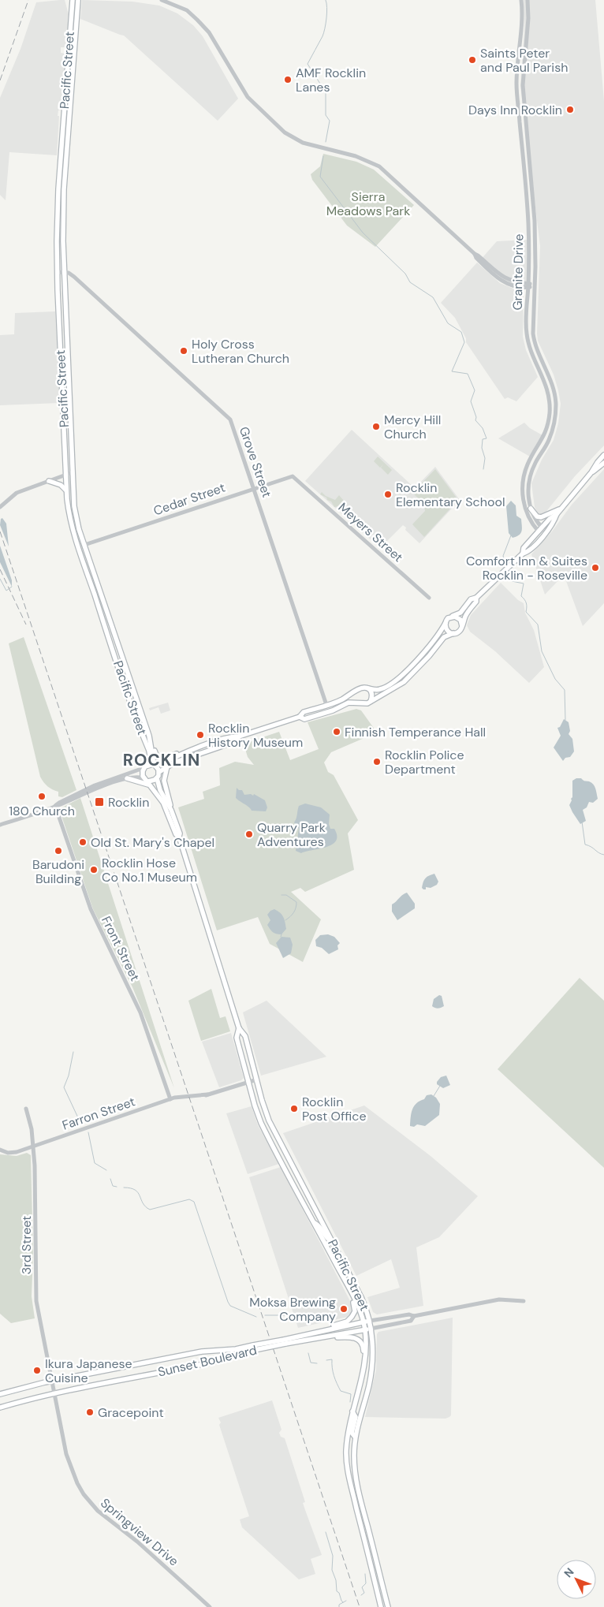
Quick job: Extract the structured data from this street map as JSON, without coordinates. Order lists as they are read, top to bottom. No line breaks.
{"streets":{"main road":["Pacific Street","Sunset Boulevard"],"street":["Granite Drive","Grove Street","Cedar Street","Meyers Street","Front Street","Farron Street","3rd Street","Springview Drive"]},"crossings":[["Pacific Street","Grove Street"],["Pacific Street","Cedar Street"],["Pacific Street","Farron Street"],["Pacific Street","Sunset Boulevard"],["Grove Street","Cedar Street"],["Cedar Street","Meyers Street"],["Front Street","Farron Street"],["Farron Street","3rd Street"],["3rd Street","Sunset Boulevard"],["3rd Street","Springview Drive"],["Sunset Boulevard","Springview Drive"]],"districts":["ROCKLIN"],"parks":["Sierra Meadows Park"],"places":{"other":["Saints Peter and Paul Parish","AMF Rocklin Lanes","Days Inn Rocklin","Holy Cross Lutheran Church","Mercy Hill Church","Rocklin Elementary School","Comfort Inn & Suites Rocklin - Roseville","Finnish Temperance Hall","Rocklin History Museum","Rocklin Police Department","180 Church","Quarry Park Adventures","Old St. Mary's Chapel","Barudoni Building","Rocklin Hose Co No.1 Museum","Rocklin Post Office","Moksa Brewing Company","Ikura Japanese Cuisine","Gracepoint"],"transit":["Rocklin"]},"north":"top left"}
